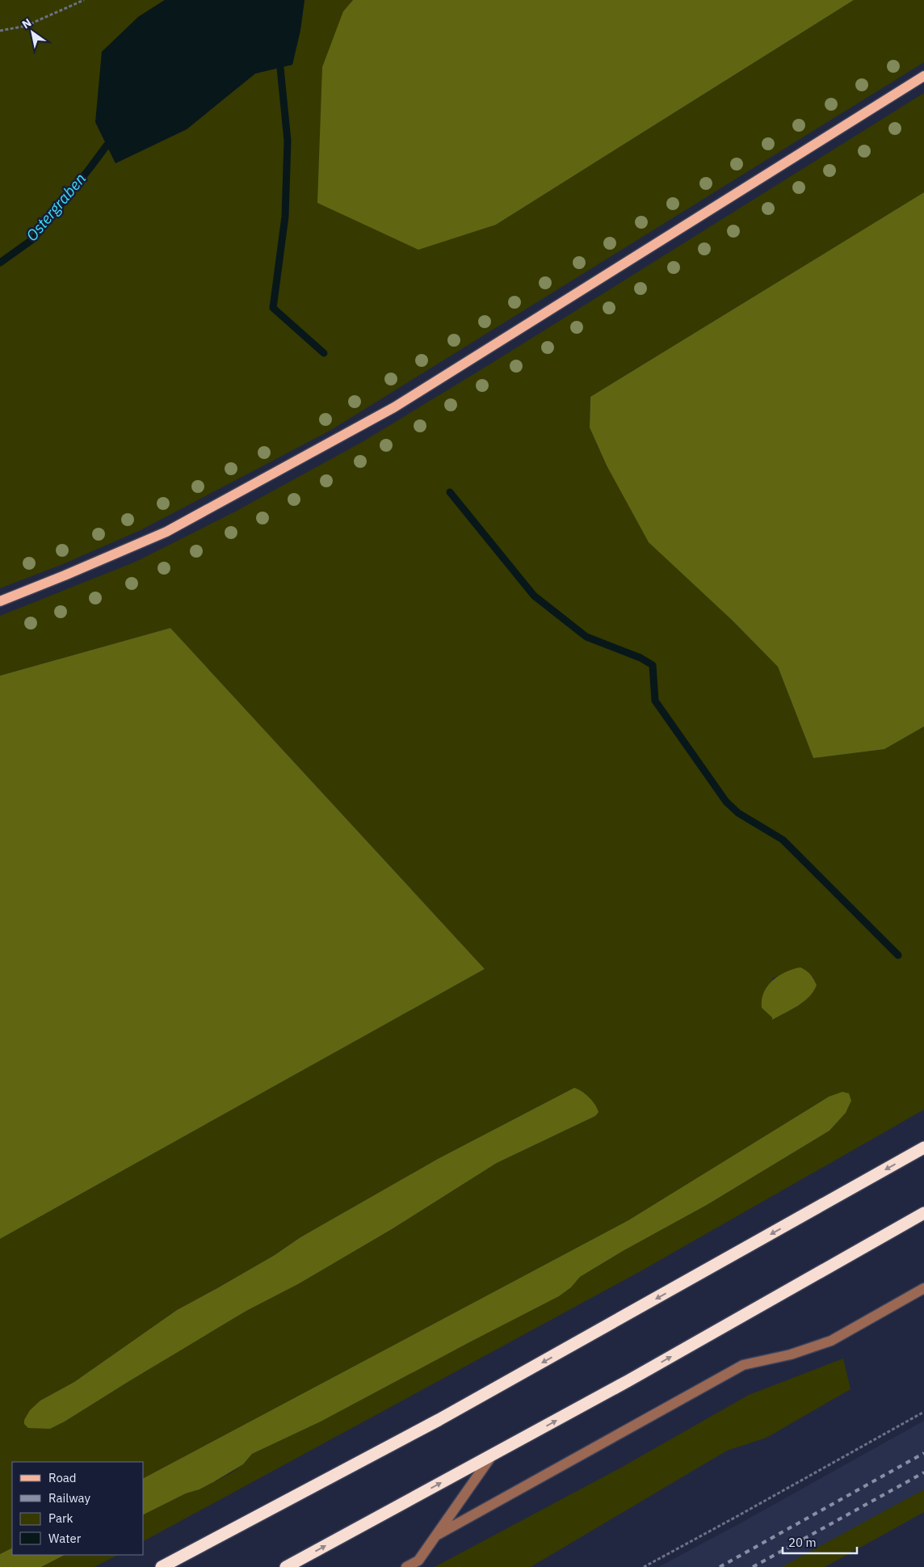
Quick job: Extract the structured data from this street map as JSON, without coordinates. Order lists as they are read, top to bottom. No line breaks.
{"water":["Ostergraben"],"legend":["Road","Railway","Park","Water"],"scale_bar":"20 m","north":"top left"}
